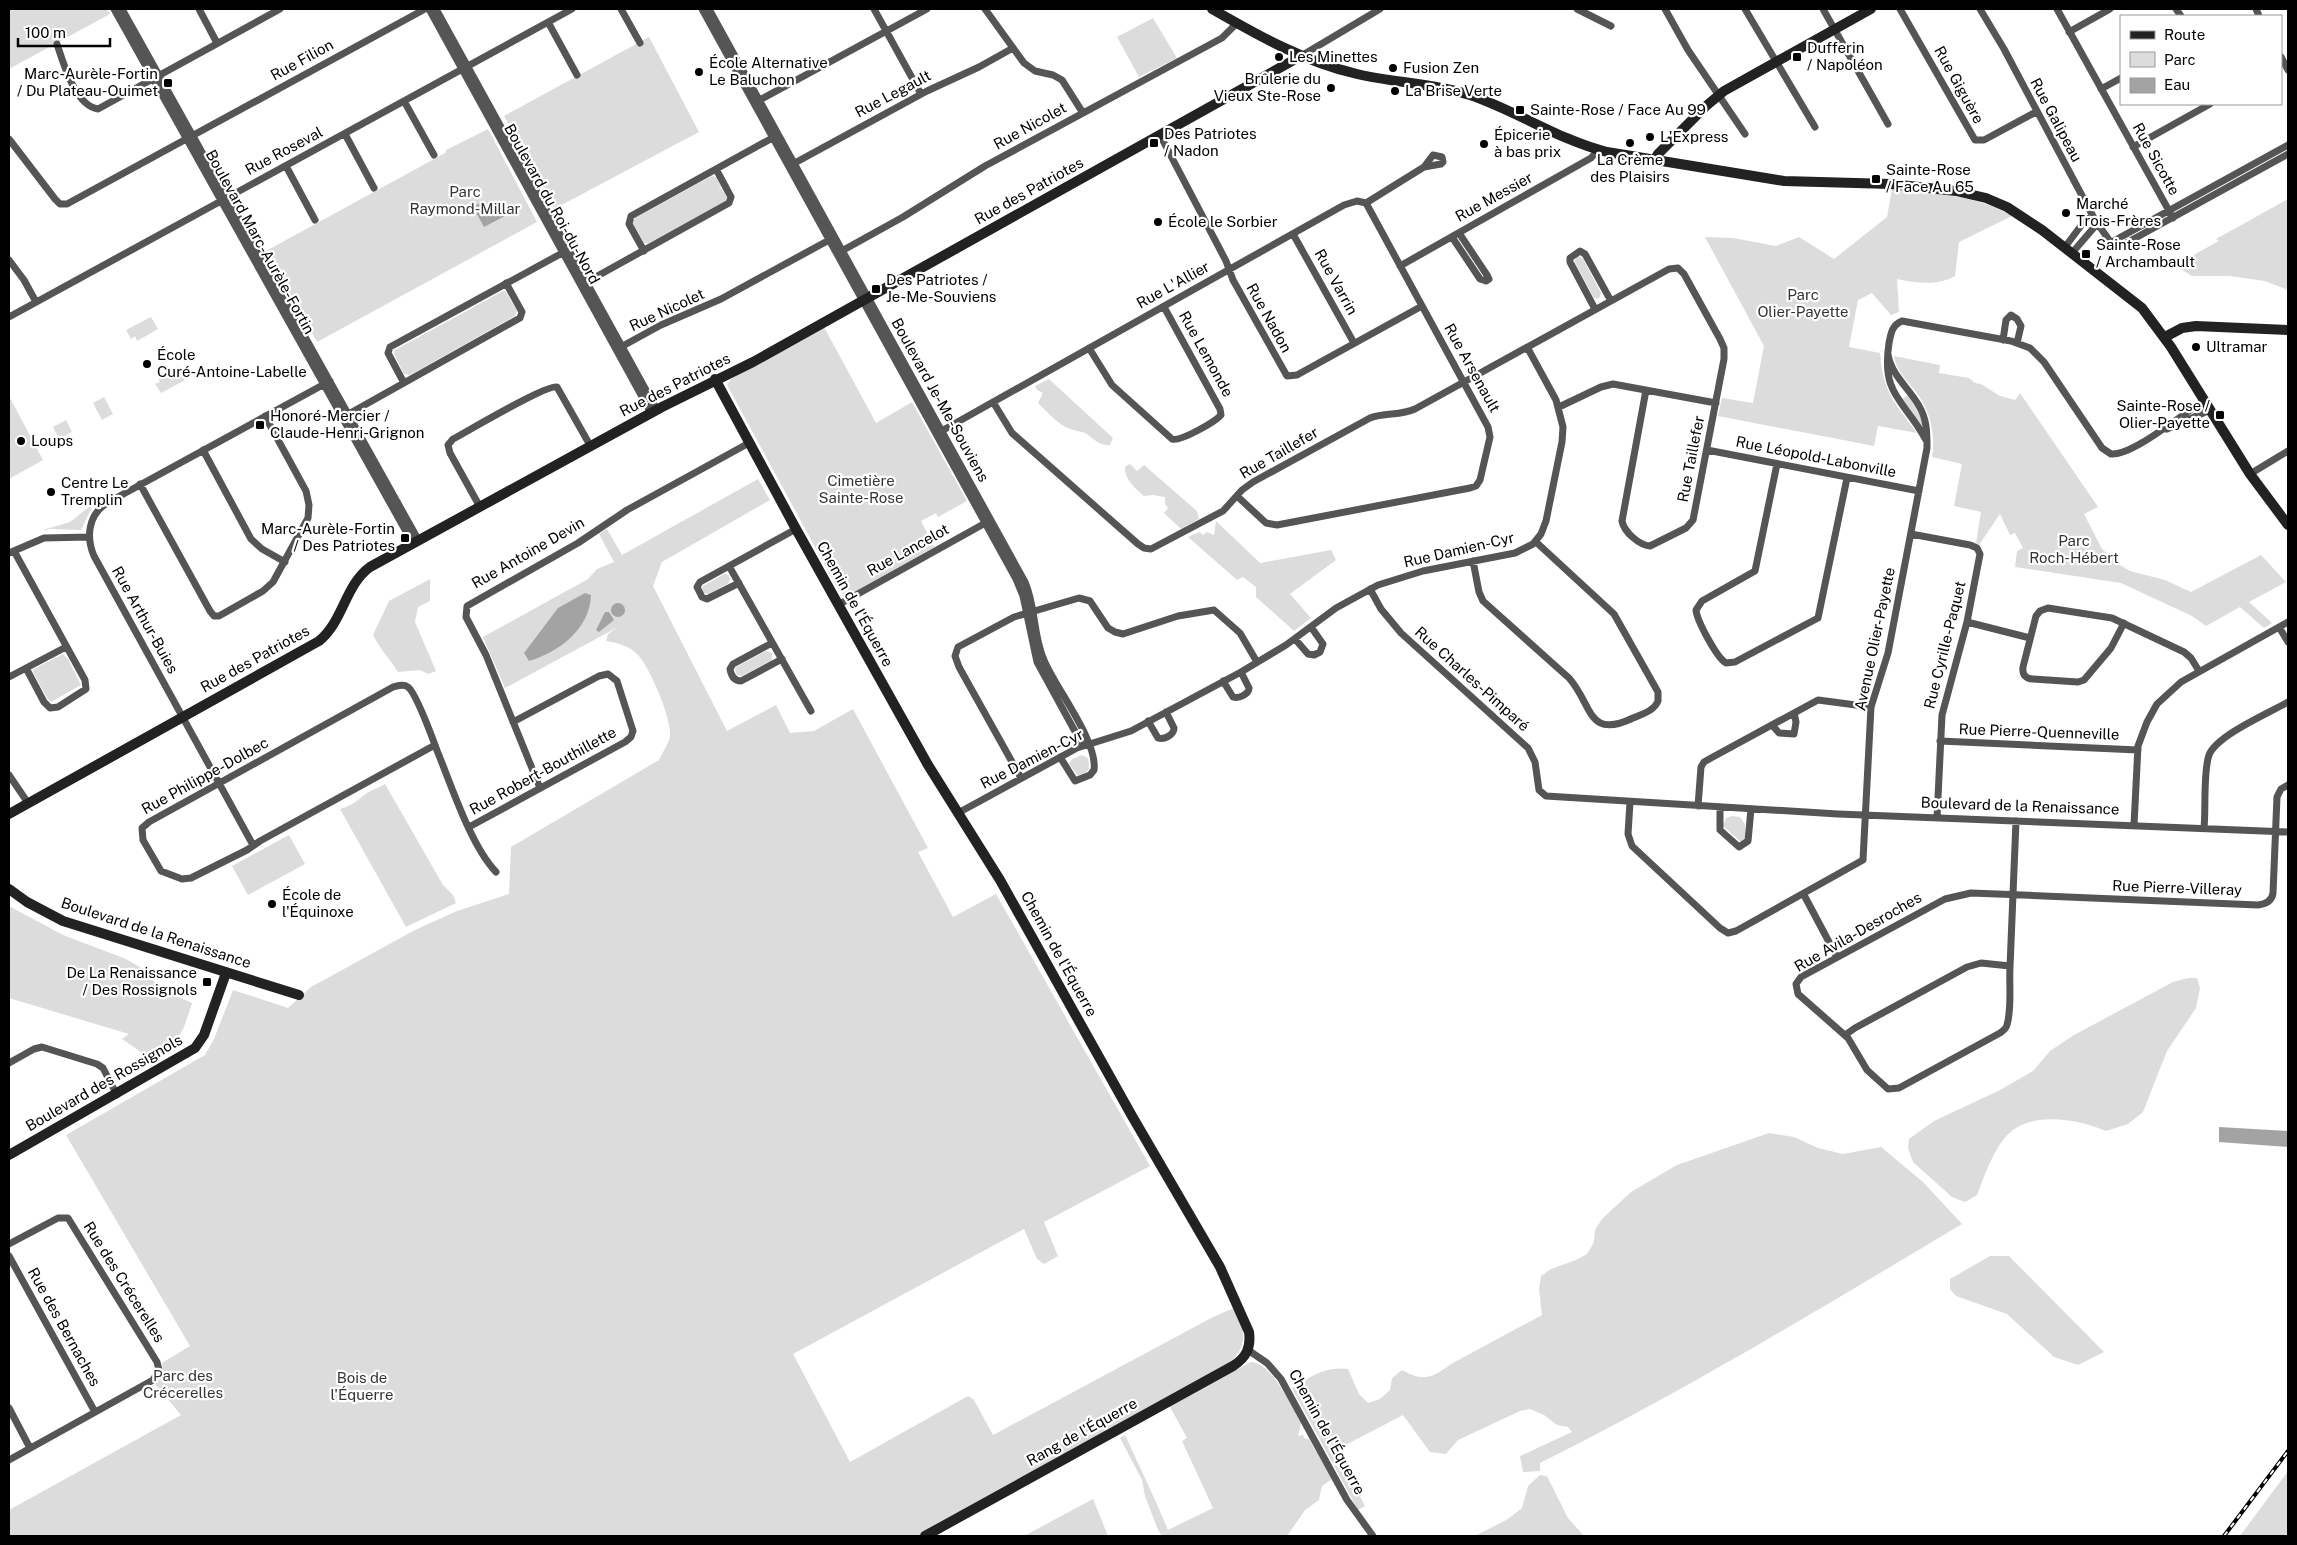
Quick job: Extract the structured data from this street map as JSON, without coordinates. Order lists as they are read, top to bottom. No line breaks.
{"streets":{"street":["Rue Filion","Rue Giguère","Rue Legault","Rue Galipeau","Rue Nicolet","Rue Roseval","Rue Sicotte","Rue des Patriotes","Rue Messier","Boulevard du Roi-du-Nord","Boulevard Marc-Aurèle-Fortin","Rue Varrin","Rue L'Allier","Rue Nadon","Rue Lemonde","Rue Arsenault","Boulevard Je-Me-Souviens","Rue Taillefer","Rue Léopold-Labonville","Rue Lancelot","Rue Damien-Cyr","Rue Antoine Devin","Chemin de l'Équerre","Rue Arthur-Buies","Avenue Olier-Payette","Rue Cyrille-Paquet","Rue Charles-Pimparé","Rue Pierre-Quenneville","Rue Robert-Bouthillette","Rue Philippe-Dolbec","Boulevard de la Renaissance","Rue Pierre-Villeray","Rue Avila-Desroches","Boulevard des Rossignols","Rue des Crécerelles","Rue des Bernaches","Rang de l'Équerre"]},"crossings":[["Rue Filion","Boulevard Marc-Aurèle-Fortin"],["Rue Giguère","Rue Galipeau"],["Rue Legault","Boulevard Je-Me-Souviens"],["Rue Nicolet","Boulevard du Roi-du-Nord"],["Rue Nicolet","Boulevard Je-Me-Souviens"],["Rue Roseval","Boulevard du Roi-du-Nord"],["Rue Roseval","Boulevard Marc-Aurèle-Fortin"],["Rue des Patriotes","Boulevard du Roi-du-Nord"],["Rue des Patriotes","Boulevard Marc-Aurèle-Fortin"],["Rue des Patriotes","Rue Nadon"],["Rue des Patriotes","Boulevard Je-Me-Souviens"],["Rue des Patriotes","Chemin de l'Équerre"],["Rue des Patriotes","Rue Arthur-Buies"],["Rue Messier","Rue Arsenault"],["Rue Varrin","Rue L'Allier"],["Rue Varrin","Rue Nadon"],["Rue L'Allier","Rue Nadon"],["Rue L'Allier","Rue Lemonde"],["Rue L'Allier","Rue Arsenault"],["Rue L'Allier","Boulevard Je-Me-Souviens"],["Rue L'Allier","Rue Taillefer"],["Rue Nadon","Rue Arsenault"],["Rue Arsenault","Rue Taillefer"],["Boulevard Je-Me-Souviens","Rue Lancelot"],["Boulevard Je-Me-Souviens","Rue Damien-Cyr"],["Rue Taillefer","Rue Léopold-Labonville"],["Rue Taillefer","Rue Damien-Cyr"],["Rue Léopold-Labonville","Avenue Olier-Payette"],["Rue Lancelot","Chemin de l'Équerre"],["Rue Damien-Cyr","Chemin de l'Équerre"],["Rue Damien-Cyr","Rue Charles-Pimparé"],["Rue Antoine Devin","Chemin de l'Équerre"],["Rue Antoine Devin","Rue Robert-Bouthillette"],["Chemin de l'Équerre","Rang de l'Équerre"],["Rue Arthur-Buies","Rue Philippe-Dolbec"],["Avenue Olier-Payette","Rue Cyrille-Paquet"],["Avenue Olier-Payette","Boulevard de la Renaissance"],["Rue Cyrille-Paquet","Rue Pierre-Quenneville"],["Rue Cyrille-Paquet","Boulevard de la Renaissance"],["Rue Charles-Pimparé","Boulevard de la Renaissance"],["Rue Robert-Bouthillette","Rue Philippe-Dolbec"],["Boulevard de la Renaissance","Rue Pierre-Villeray"],["Boulevard de la Renaissance","Boulevard des Rossignols"],["Rue Pierre-Villeray","Rue Avila-Desroches"],["Rue des Crécerelles","Rue des Bernaches"]],"parks":["Parc Raymond-Millar","Parc Olier-Payette","Cimetière Sainte-Rose","Parc Roch-Hébert","Parc des Crécerelles","Bois de l'Équerre"],"places":{"other":["Les Minettes","Fusion Zen","École Alternative Le Baluchon","Brûlerie du Vieux Ste-Rose","La Brise Verte","L'Express","La Crème des Plaisirs","Épicerie à bas prix","Marché Trois-Frères","École le Sorbier","Ultramar","École Curé-Antoine-Labelle","Loups","Centre Le Tremplin","École de l'Équinoxe"],"transit":["Dufferin / Napoléon","Marc-Aurèle-Fortin / Du Plateau-Ouimet","Sainte-Rose / Face Au 99","Des Patriotes / Nadon","Sainte-Rose / Face Au 65","Sainte-Rose / Archambault","Des Patriotes / Je-Me-Souviens","Sainte-Rose / Olier-Payette","Honoré-Mercier / Claude-Henri-Grignon","Marc-Aurèle-Fortin / Des Patriotes","De La Renaissance / Des Rossignols"]},"legend":["Route","Parc","Eau"],"scale_bar":"100 m"}
